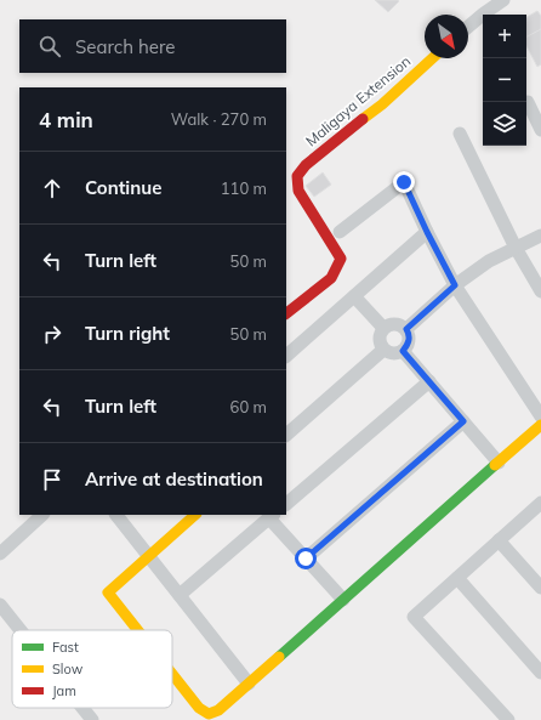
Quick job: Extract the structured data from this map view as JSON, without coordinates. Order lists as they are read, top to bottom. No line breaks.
{"streets":{"street":["Maligaya Extension"]},"legend":["Fast","Slow","Jam"],"north":"bottom right","page":{"map_buttons":["+","−"],"search":"Search here","heading":["4 min","Walk · 270 m"],"list":[["Continue","110 m"],["Turn left","50 m"],["Turn right","50 m"],["Turn left","60 m"],"Arrive at destination"]}}
